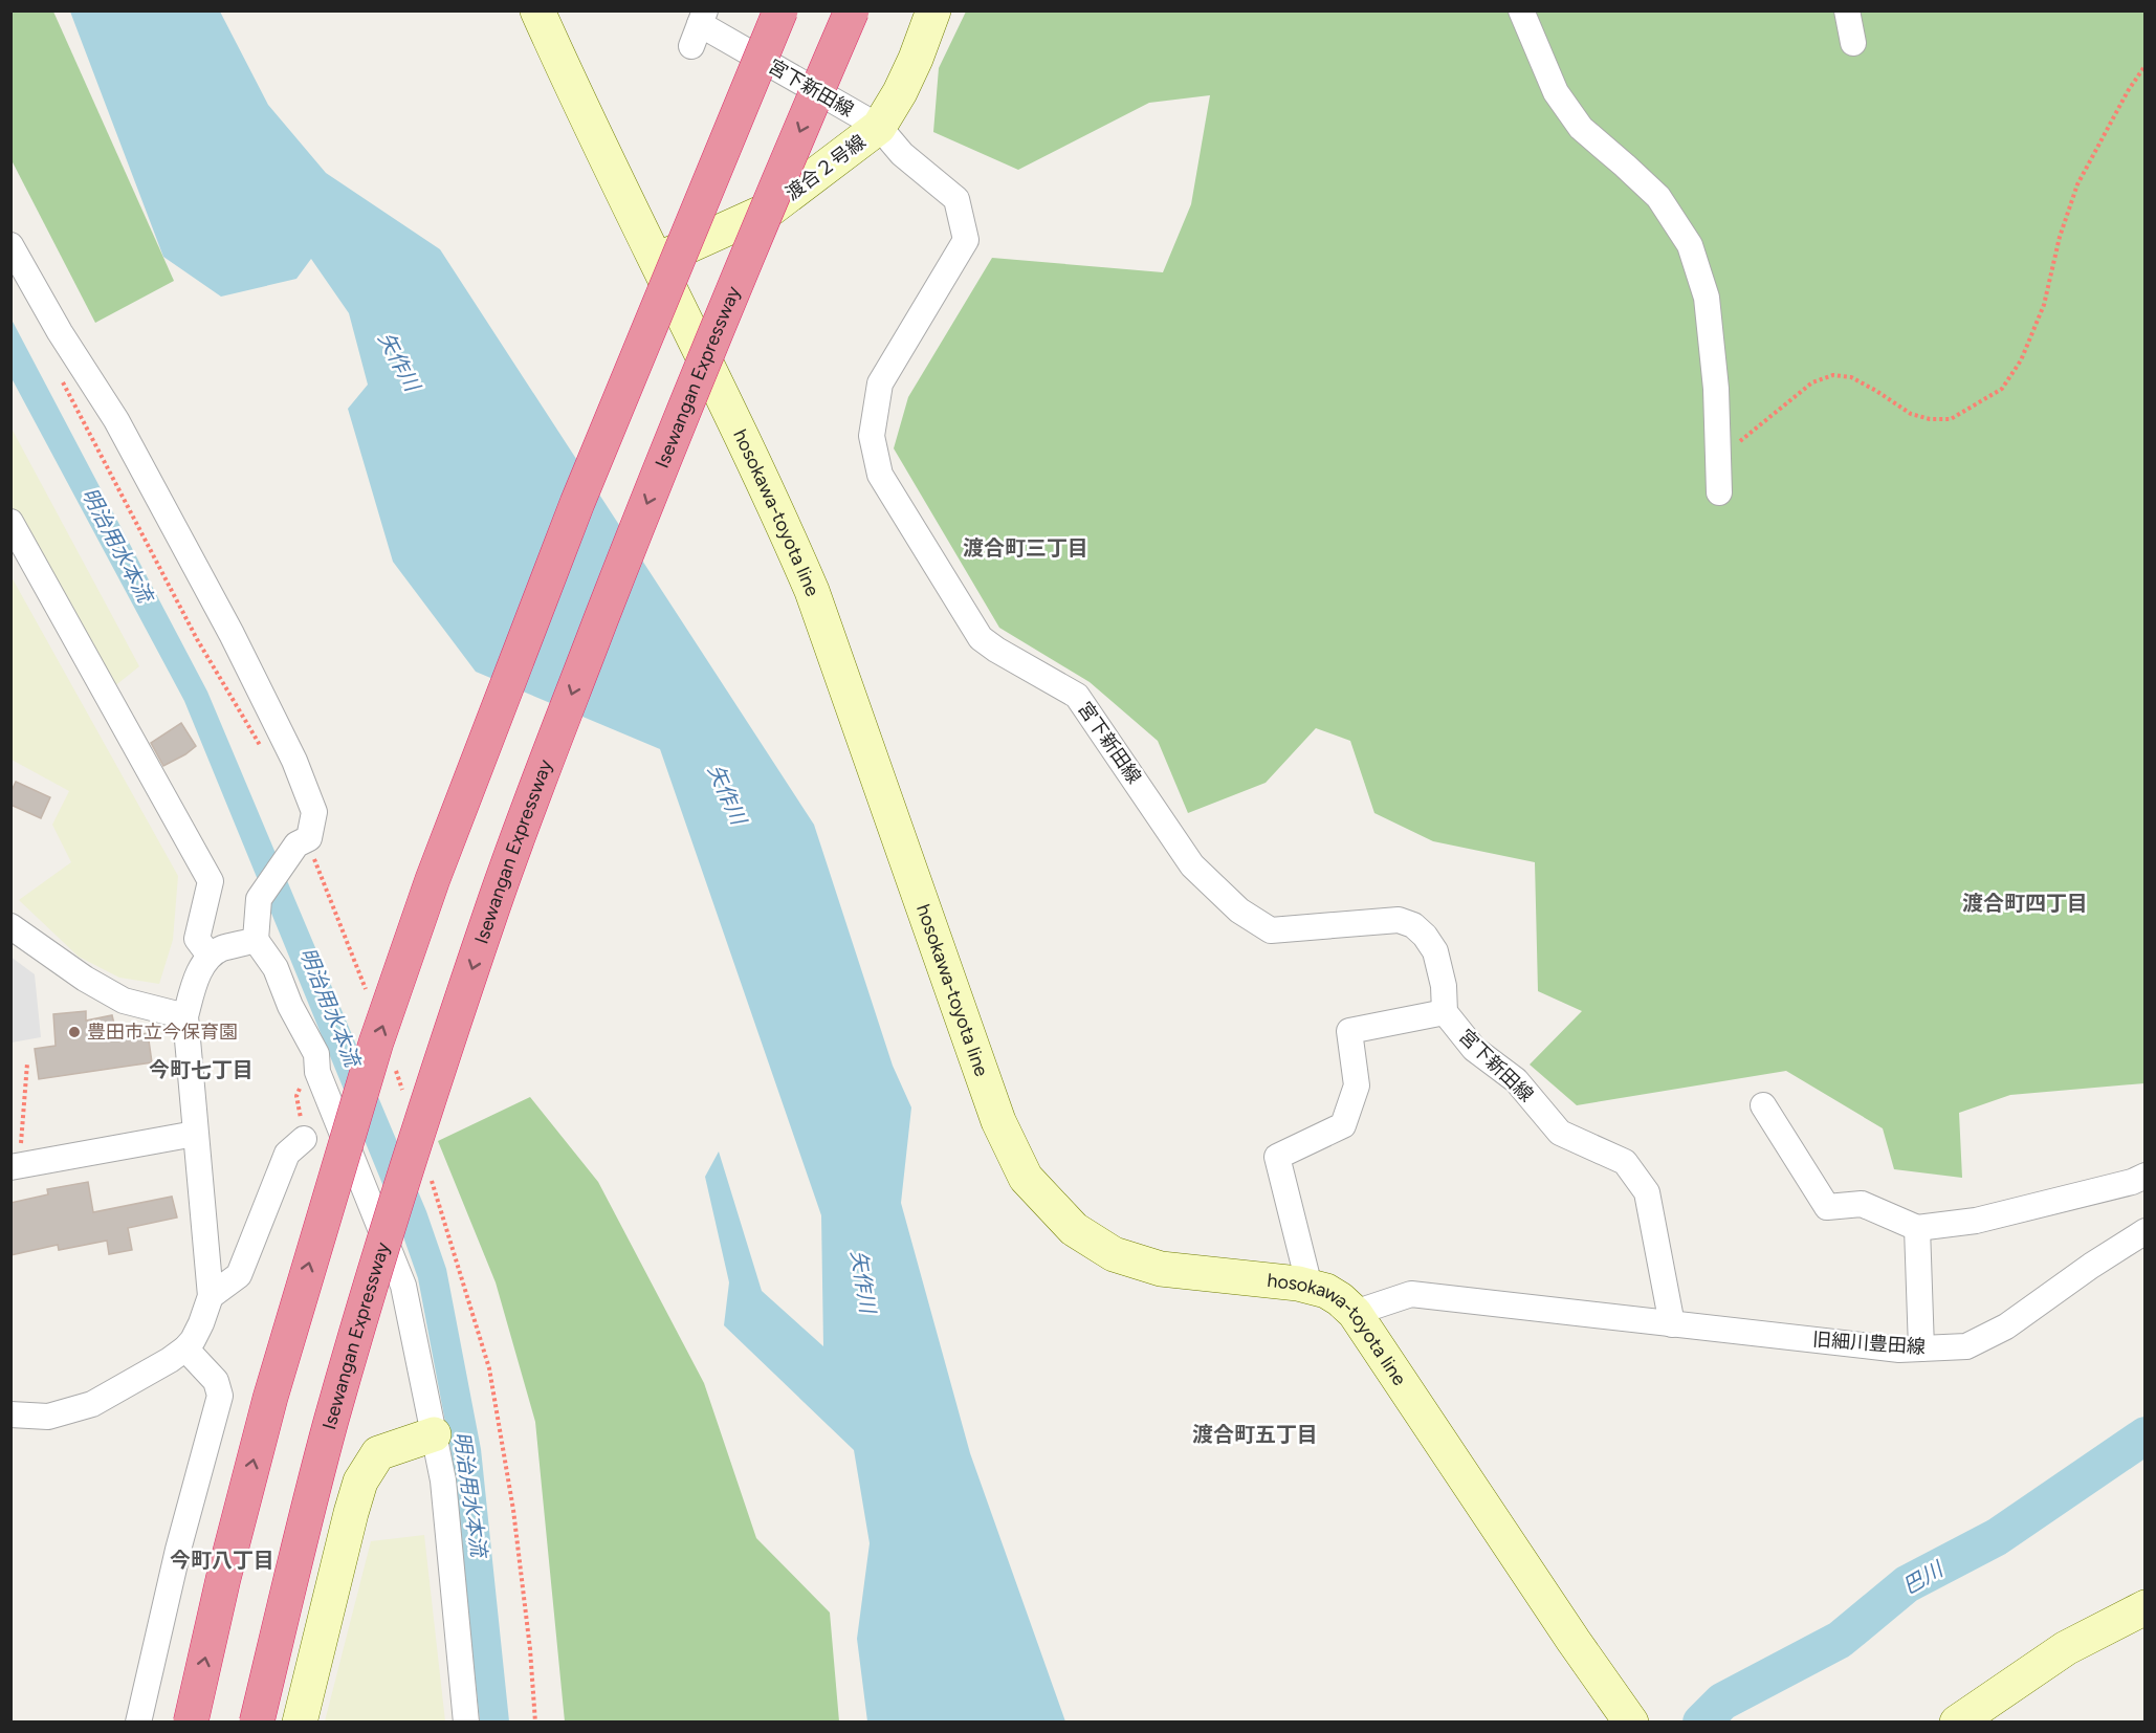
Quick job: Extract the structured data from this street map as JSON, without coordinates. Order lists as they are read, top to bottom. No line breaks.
{"streets":{"highway":["Isewangan Expressway"],"main road":["渡合２号線","hosokawa-toyota line"],"street":["宮下新田線","旧細川豊田線"]},"crossings":[["宮下新田線","渡合２号線"],["宮下新田線","旧細川豊田線"],["渡合２号線","hosokawa-toyota line"],["hosokawa-toyota line","旧細川豊田線"]],"districts":["渡合町三丁目","渡合町四丁目","今町七丁目","渡合町五丁目","今町八丁目"],"water":["矢作川","明治用水本流","巴川"],"places":["豊田市立今保育園"]}
